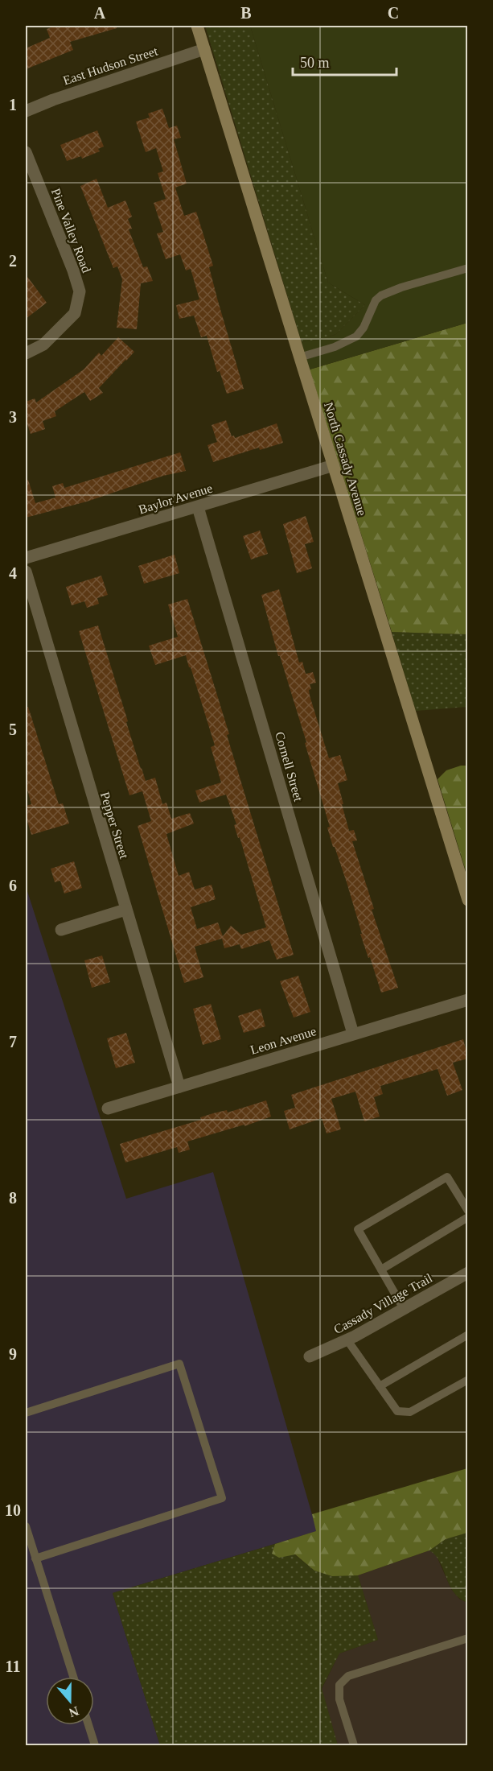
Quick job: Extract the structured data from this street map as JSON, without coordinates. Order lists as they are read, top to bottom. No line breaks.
{"streets":{"main road":["North Cassady Avenue"],"street":["East Hudson Street","Pine Valley Road","Baylor Avenue","Cornell Street","Pepper Street","Leon Avenue","Cassady Village Trail"]},"crossings":[["East Hudson Street","North Cassady Avenue"],["North Cassady Avenue","Baylor Avenue"],["Baylor Avenue","Cornell Street"],["Cornell Street","Leon Avenue"],["Pepper Street","Leon Avenue"]],"scale_bar":"50 m","north":"bottom","grid":{"columns":["A","B","C"],"rows":["1","2","3","4","5","6","7","8","9","10","11"]}}
